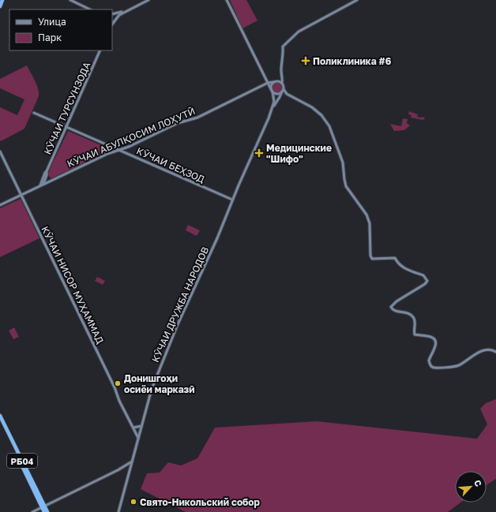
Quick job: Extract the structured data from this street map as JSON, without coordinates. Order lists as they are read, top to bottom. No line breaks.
{"streets":{"highway":["РБ04"],"street":["КӮЧАИ ТУРСУНЗОДА","КӮЧАИ АБУЛҚОСИМ ЛОҲУТӢ","КӮЧАИ БЕҲЗОД","КӮЧАИ НИСОР МУҲАММАД","КӮЧАИ ДРУЖБА НАРОДОВ"]},"crossings":[["КӮЧАИ ТУРСУНЗОДА","КӮЧАИ АБУЛҚОСИМ ЛОҲУТӢ"],["КӮЧАИ ТУРСУНЗОДА","КӮЧАИ БЕҲЗОД"],["КӮЧАИ АБУЛҚОСИМ ЛОҲУТӢ","КӮЧАИ БЕҲЗОД"],["КӮЧАИ АБУЛҚОСИМ ЛОҲУТӢ","КӮЧАИ НИСОР МУҲАММАД"],["КӮЧАИ БЕҲЗОД","КӮЧАИ ДРУЖБА НАРОДОВ"],["КӮЧАИ НИСОР МУҲАММАД","КӮЧАИ ДРУЖБА НАРОДОВ"]],"places":{"health":["Поликлиника #6","Медицинские \"Шифо\""],"other":["Донишгоҳи осиёи марказӣ","Свято-Никольский собор"]},"legend":["Улица","Парк"],"north":"top right"}
